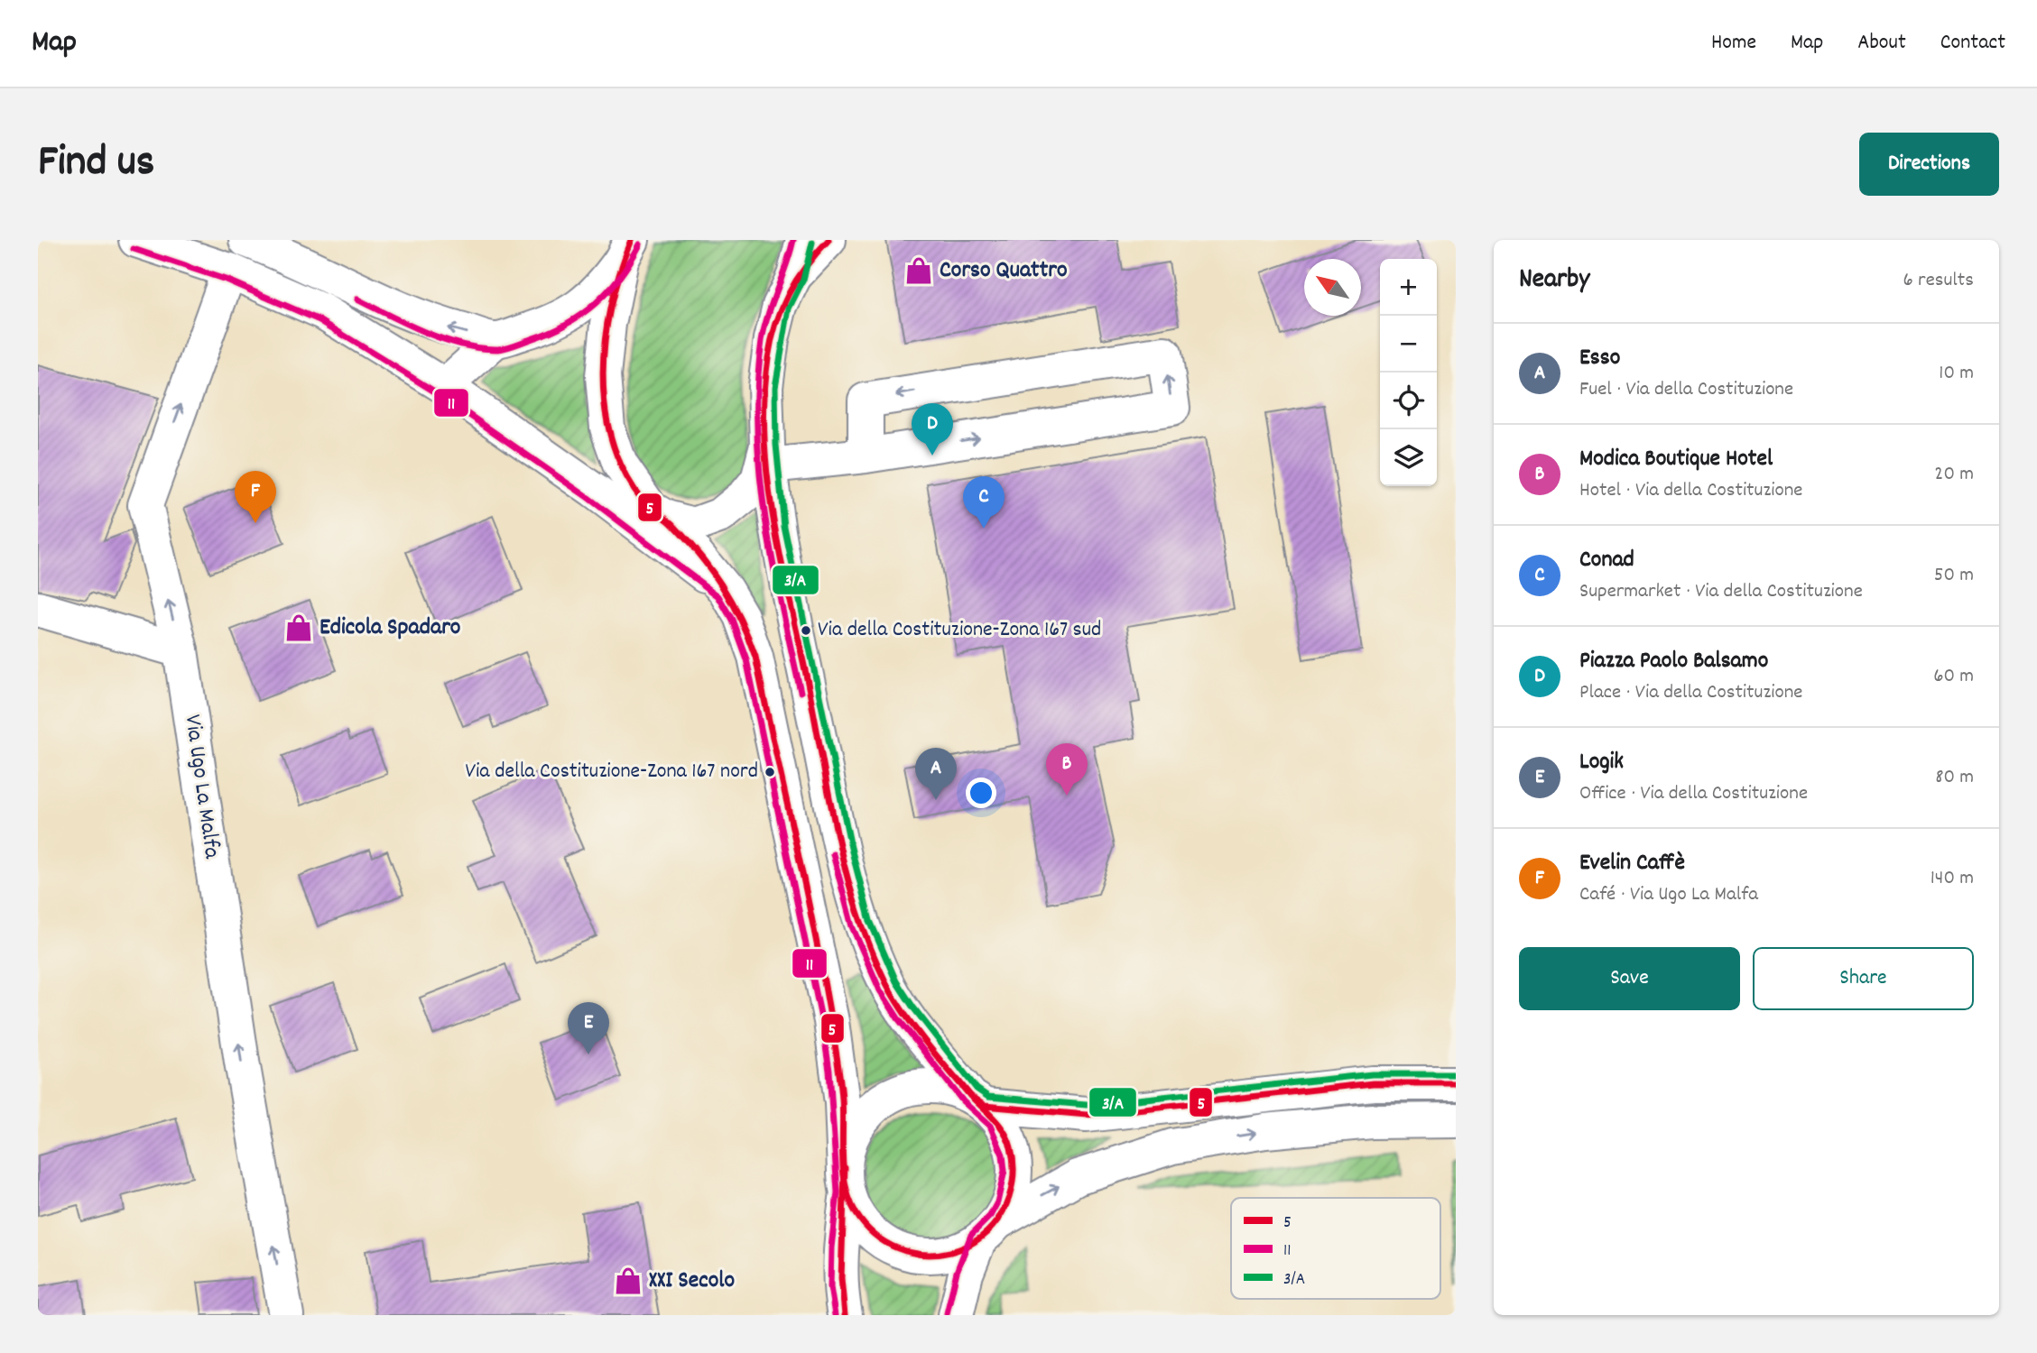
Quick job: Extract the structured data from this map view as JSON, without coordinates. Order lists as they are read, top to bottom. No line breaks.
{"streets":{"street":["Via Ugo La Malfa"]},"one_way":["Via Ugo La Malfa"],"places":{"shop":["Corso Quattro","Edicola Spadaro","XXI Secolo"],"other":["Via della Costituzione-Zona 167 sud","Via della Costituzione-Zona 167 nord"]},"lines":["transit line 5","transit line 11","transit line 3/A"],"legend":["5","11","3/A"],"north":"top left","page":{"header":"Map","nav":["Home","Map","About","Contact"],"title":"Find us","buttons":["Directions",["Save","Share"]],"heading":["Nearby","6 results"],"map_buttons":["+","−"],"list":[{"mark":"A","name":"Esso","note":"Fuel · Via della Costituzione","value":"10 m"},{"mark":"B","name":"Modica Boutique Hotel","note":"Hotel · Via della Costituzione","value":"20 m"},{"mark":"C","name":"Conad","note":"Supermarket · Via della Costituzione","value":"50 m"},{"mark":"D","name":"Piazza Paolo Balsamo","note":"Place · Via della Costituzione","value":"60 m"},{"mark":"E","name":"Logik","note":"Office · Via della Costituzione","value":"80 m"},{"mark":"F","name":"Evelin Caffè","note":"Café · Via Ugo La Malfa","value":"140 m"}],"pins":["D","F","C","B","A","E"]}}
